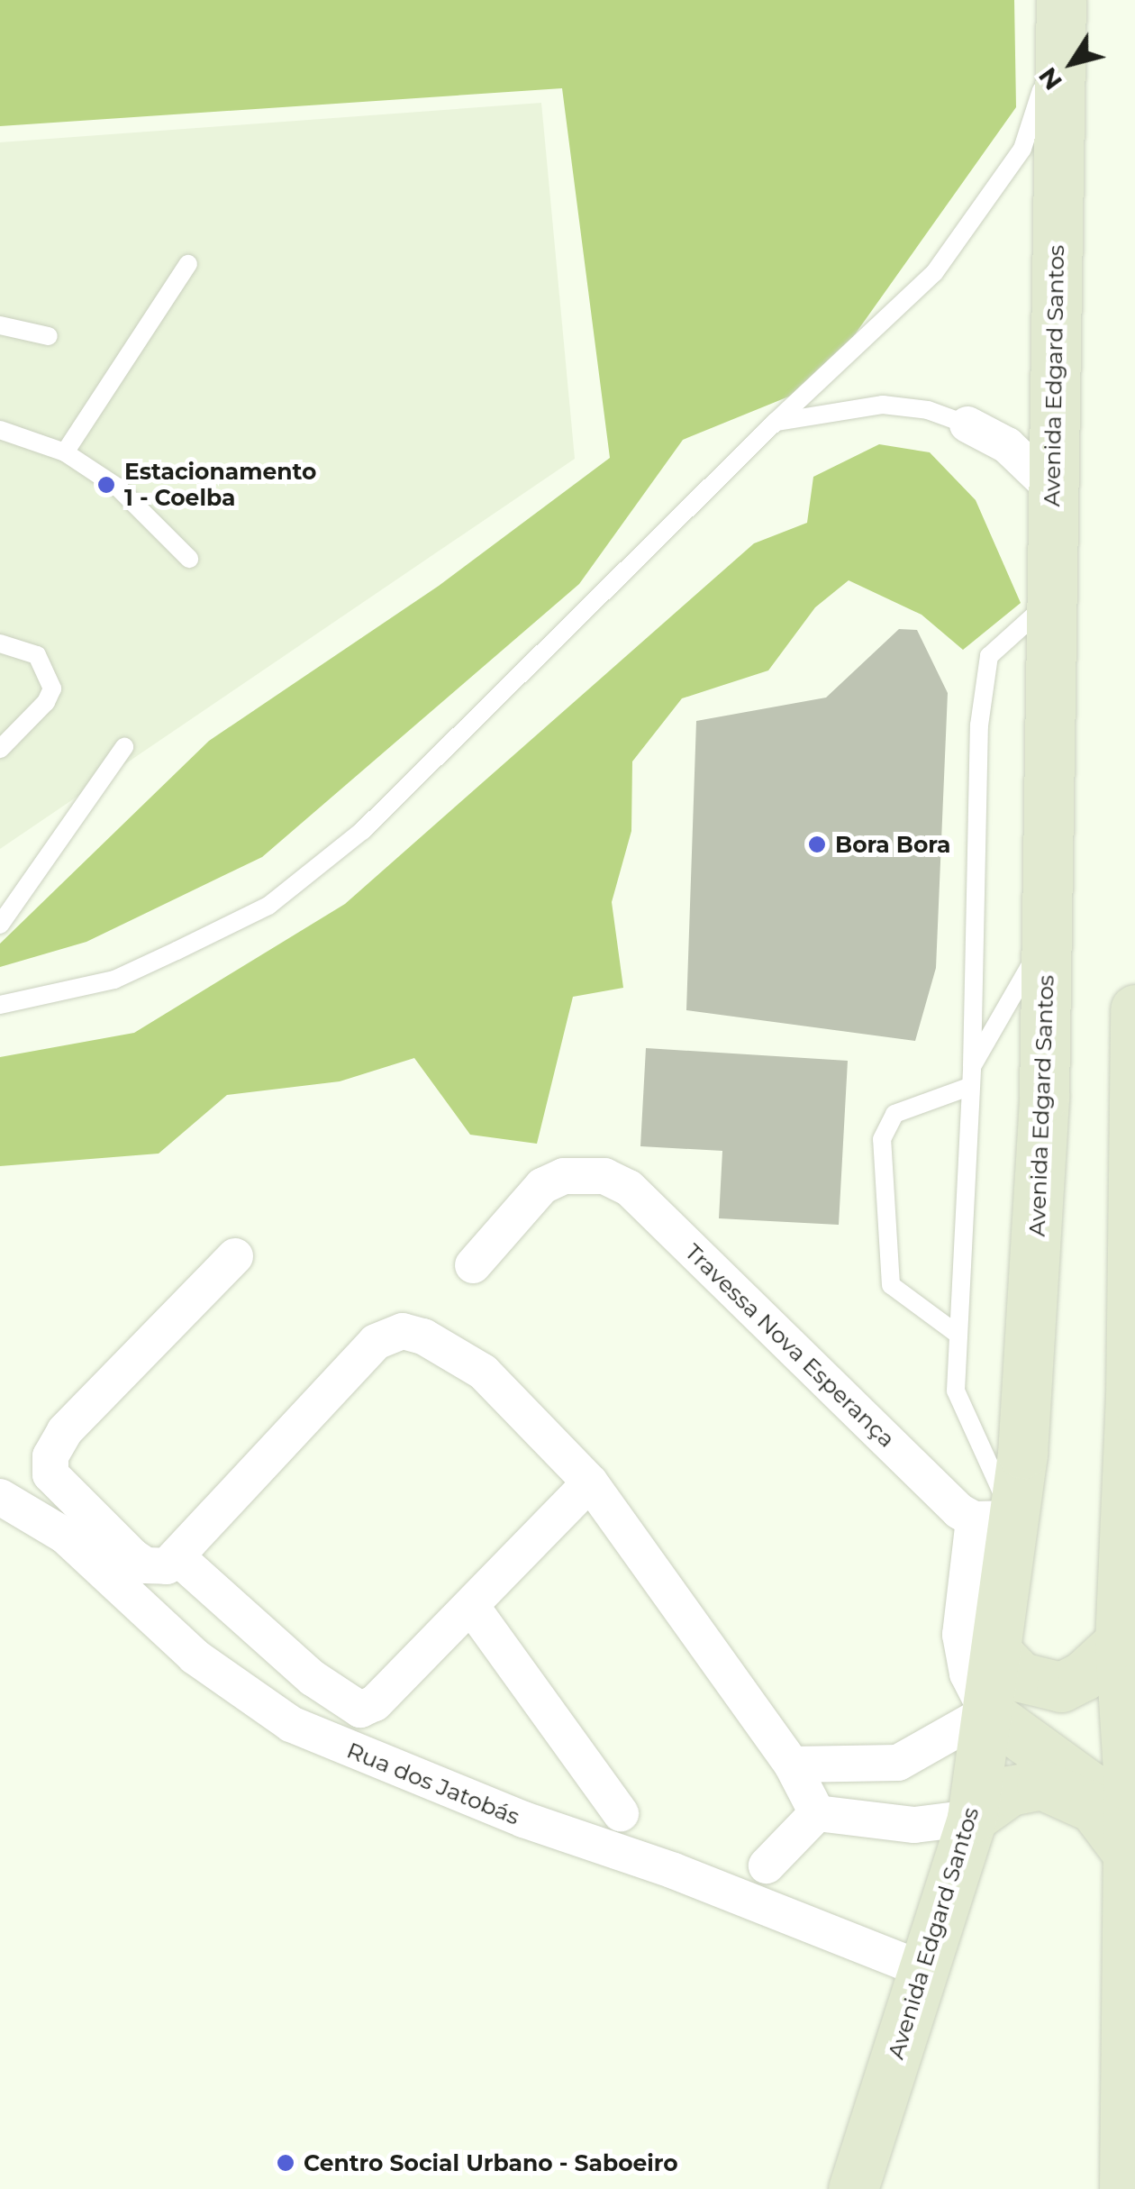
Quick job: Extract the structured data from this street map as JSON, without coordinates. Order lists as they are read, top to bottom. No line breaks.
{"streets":{"main road":["Avenida Edgard Santos"],"street":["Travessa Nova Esperança","Rua dos Jatobás"]},"crossings":[["Avenida Edgard Santos","Travessa Nova Esperança"],["Avenida Edgard Santos","Rua dos Jatobás"]],"places":["Estacionamento 1 - Coelba","Bora Bora","Centro Social Urbano - Saboeiro"],"north":"bottom left"}
